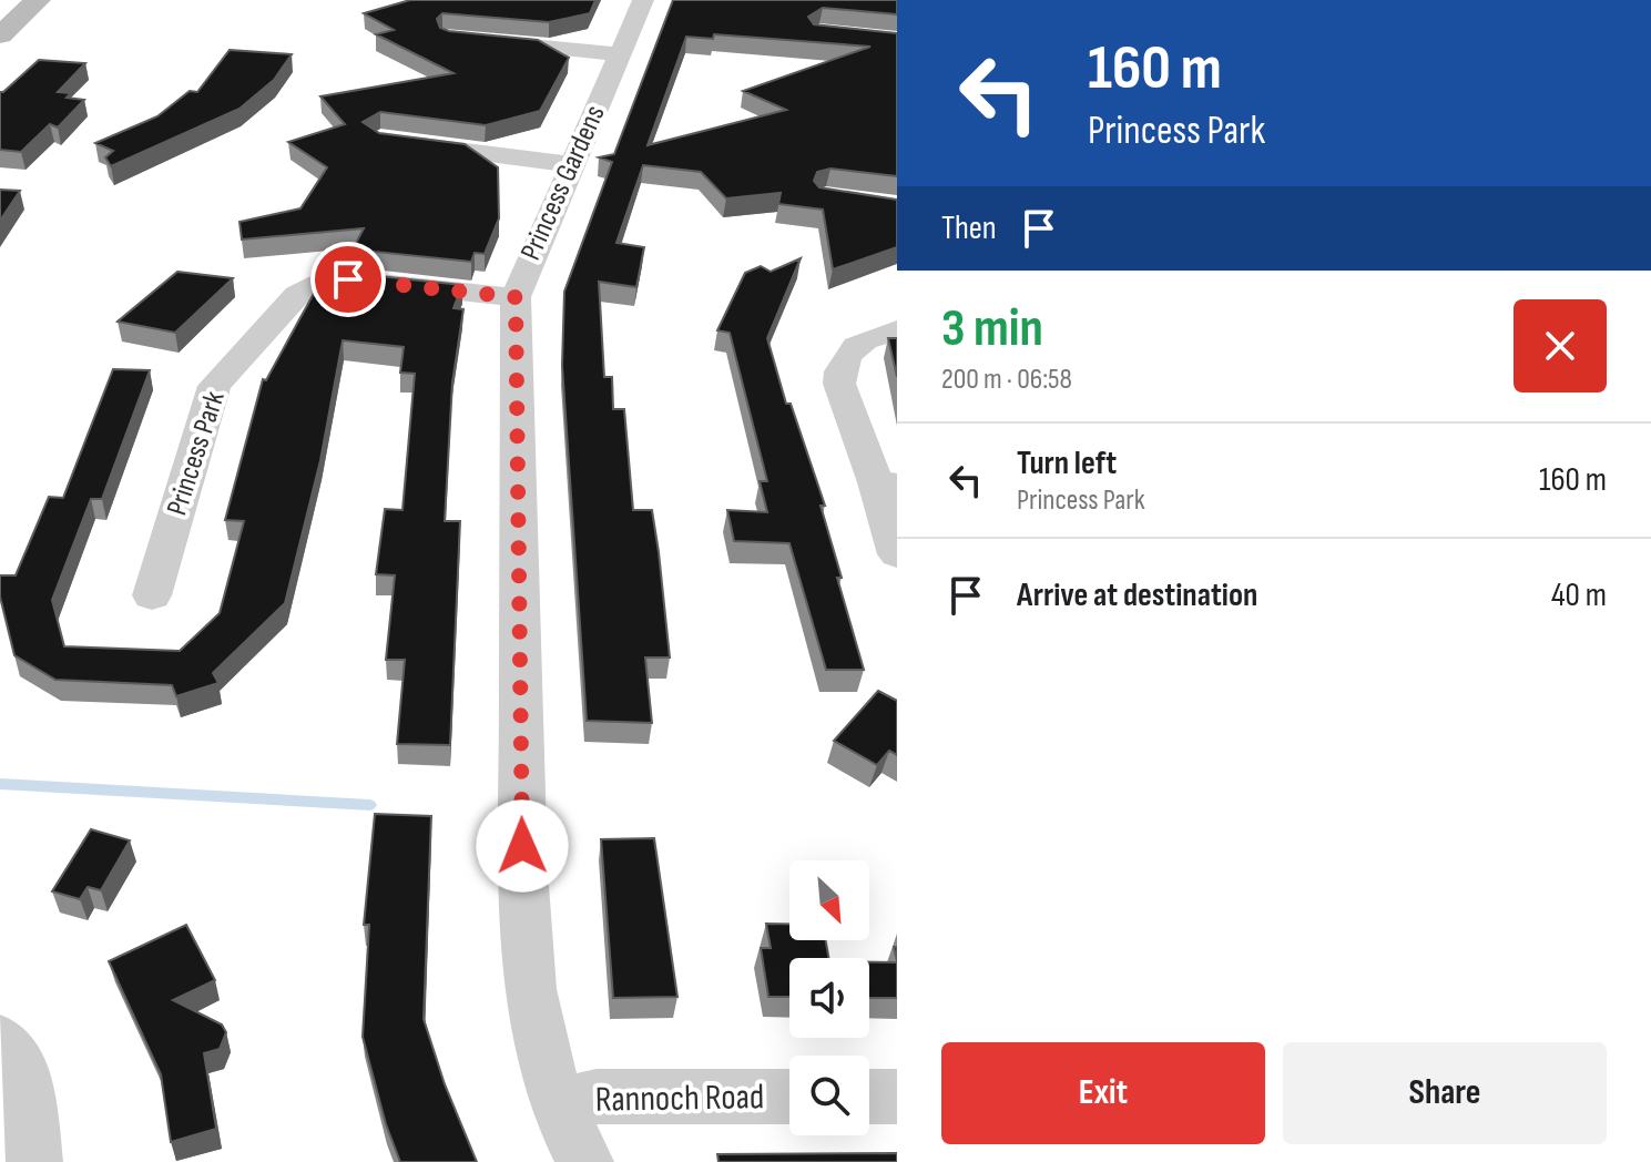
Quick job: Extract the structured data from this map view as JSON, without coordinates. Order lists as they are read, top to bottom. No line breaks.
{"streets":{"street":["Princess Gardens","Princess Park","Rannoch Road"]},"crossings":[["Princess Gardens","Princess Park"],["Princess Gardens","Rannoch Road"]],"north":"bottom right","page":{"turn":["160 m","Princess Park"],"then":"Then","heading":["3 min","200 m · 06:58"],"list":[{"name":"Turn left","note":"Princess Park","value":"160 m"},{"name":"Arrive at destination","value":"40 m"}],"buttons":["Exit","Share"]}}
